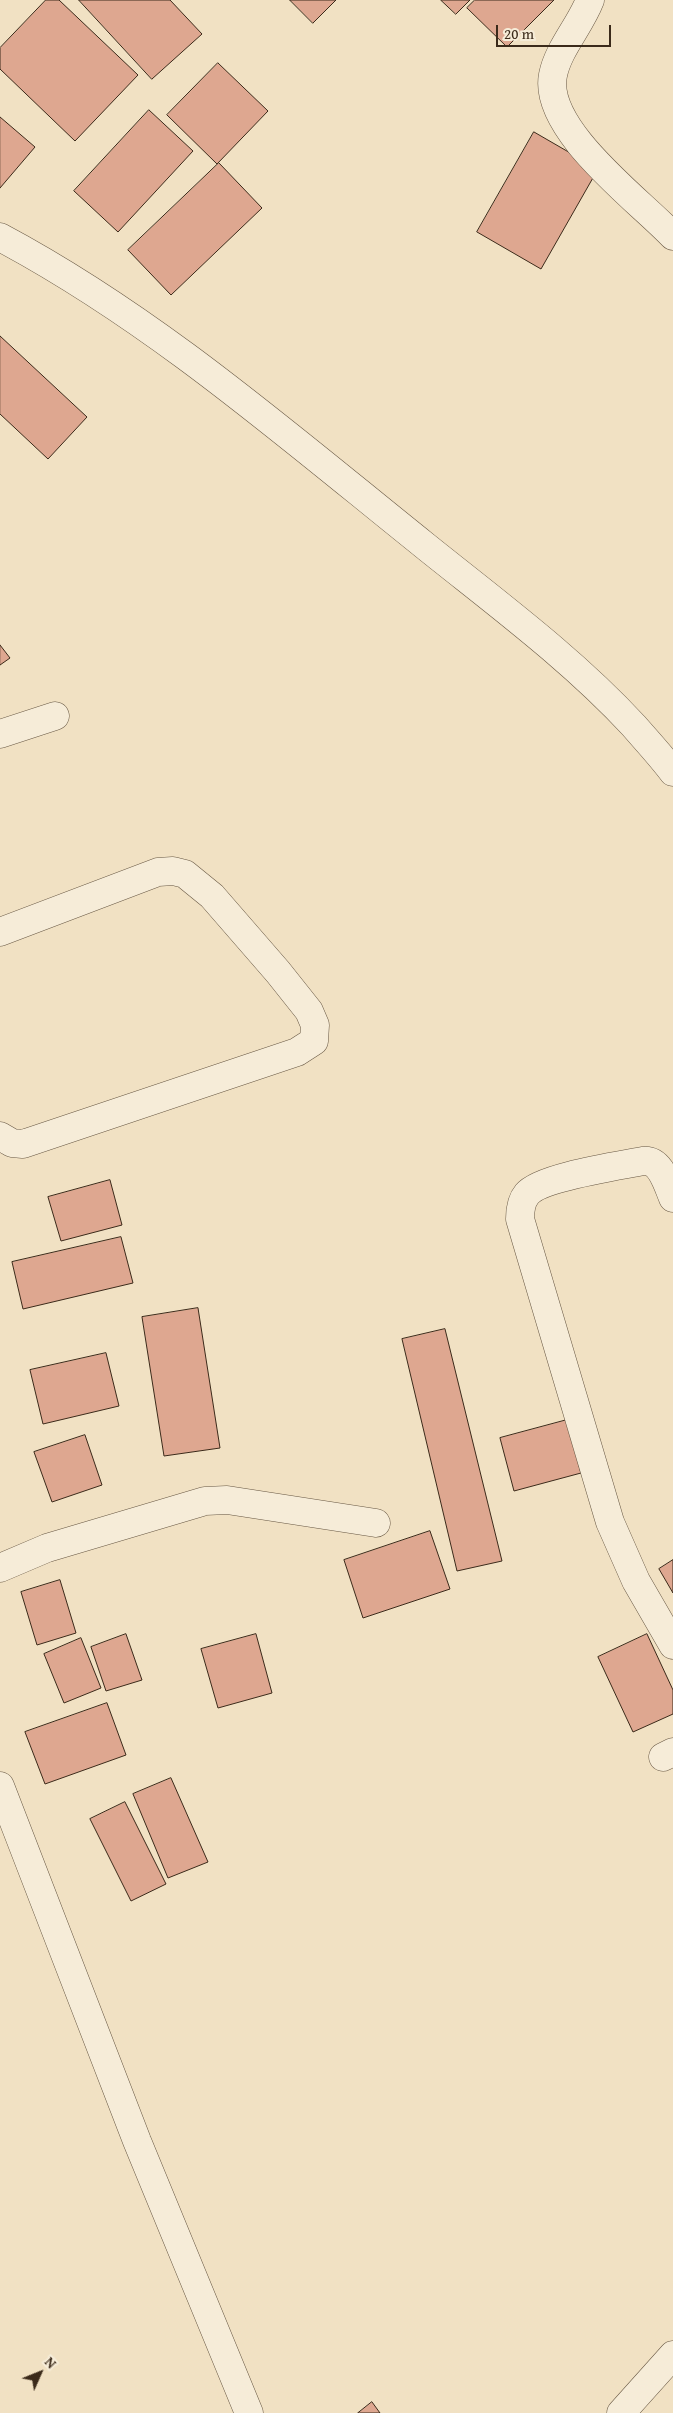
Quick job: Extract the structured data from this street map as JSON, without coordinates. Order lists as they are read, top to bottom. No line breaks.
{"scale_bar":"20 m","north":"top right"}
